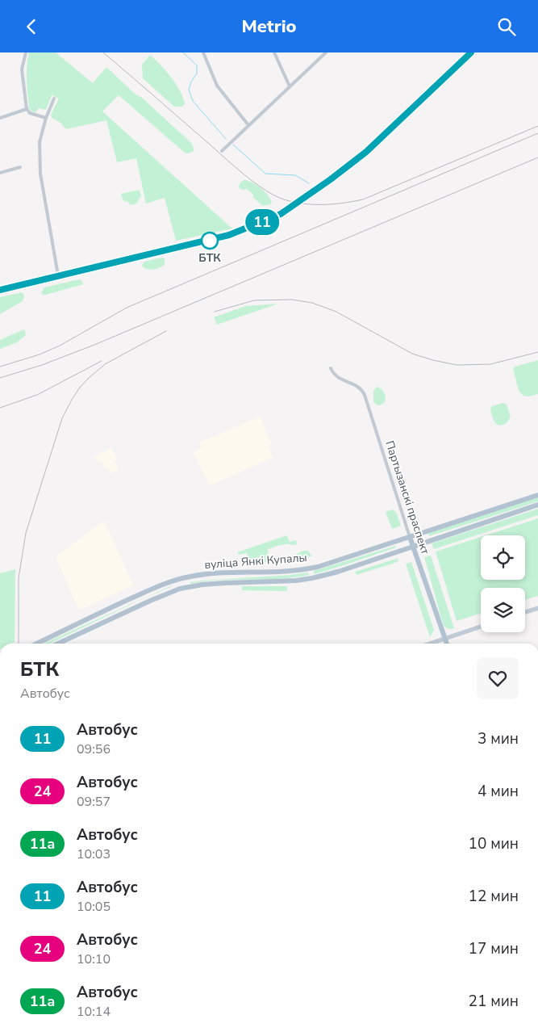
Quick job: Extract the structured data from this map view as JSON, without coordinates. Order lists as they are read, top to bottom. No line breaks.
{"streets":{"main road":["Партызанскі праспект","вуліца Янкі Купалы"]},"crossings":[["Партызанскі праспект","вуліца Янкі Купалы"]],"places":["БТК"],"lines":["bus line 11"],"page":{"header":"Metrio","on_map":"11","heading":["БТК","Автобус"],"list":[{"mark":"11","name":"Автобус","note":"09:56","value":"3 мин"},{"mark":"24","name":"Автобус","note":"09:57","value":"4 мин"},{"mark":"11а","name":"Автобус","note":"10:03","value":"10 мин"},{"mark":"11","name":"Автобус","note":"10:05","value":"12 мин"},{"mark":"24","name":"Автобус","note":"10:10","value":"17 мин"},{"mark":"11а","name":"Автобус","note":"10:14","value":"21 мин"}]}}
